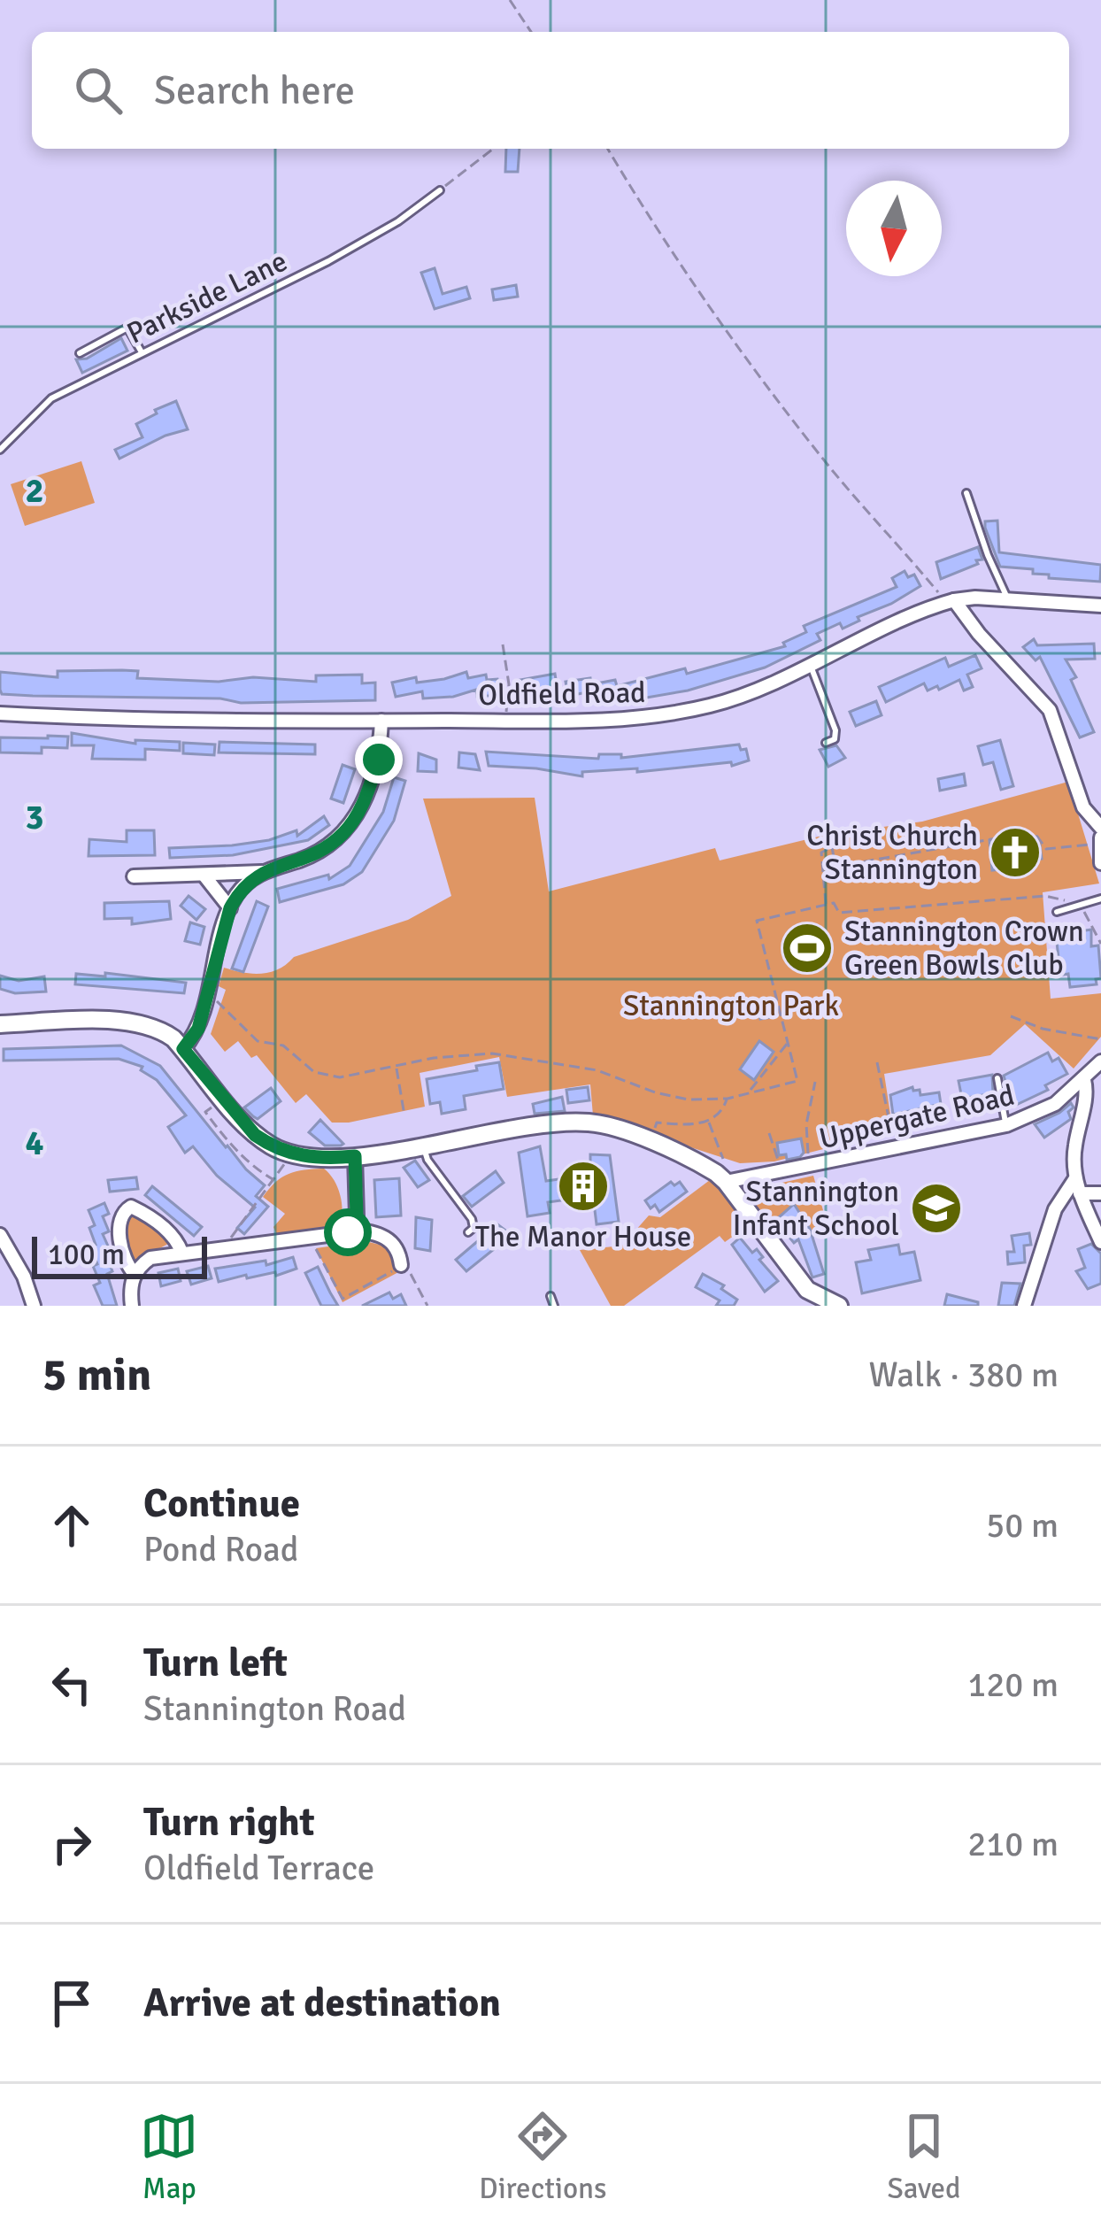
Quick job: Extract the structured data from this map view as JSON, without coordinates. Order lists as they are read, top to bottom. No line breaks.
{"streets":{"street":["Oldfield Road","Uppergate Road"],"lane":["Parkside Lane"]},"parks":["Stannington Park"],"places":{"church":["Christ Church Stannington"],"sports":["Stannington Crown Green Bowls Club"],"building":["The Manor House"],"school or university":["Stannington Infant School"]},"scale_bar":"100 m","north":"bottom","page":{"search":"Search here","scale":"100 m","heading":["5 min","Walk · 380 m"],"list":[["Continue","Pond Road","50 m"],["Turn left","Stannington Road","120 m"],["Turn right","Oldfield Terrace","210 m"],"Arrive at destination"],"nav":["Map","Directions","Saved"]},"grid":{"rows":["2","3","4"]}}
